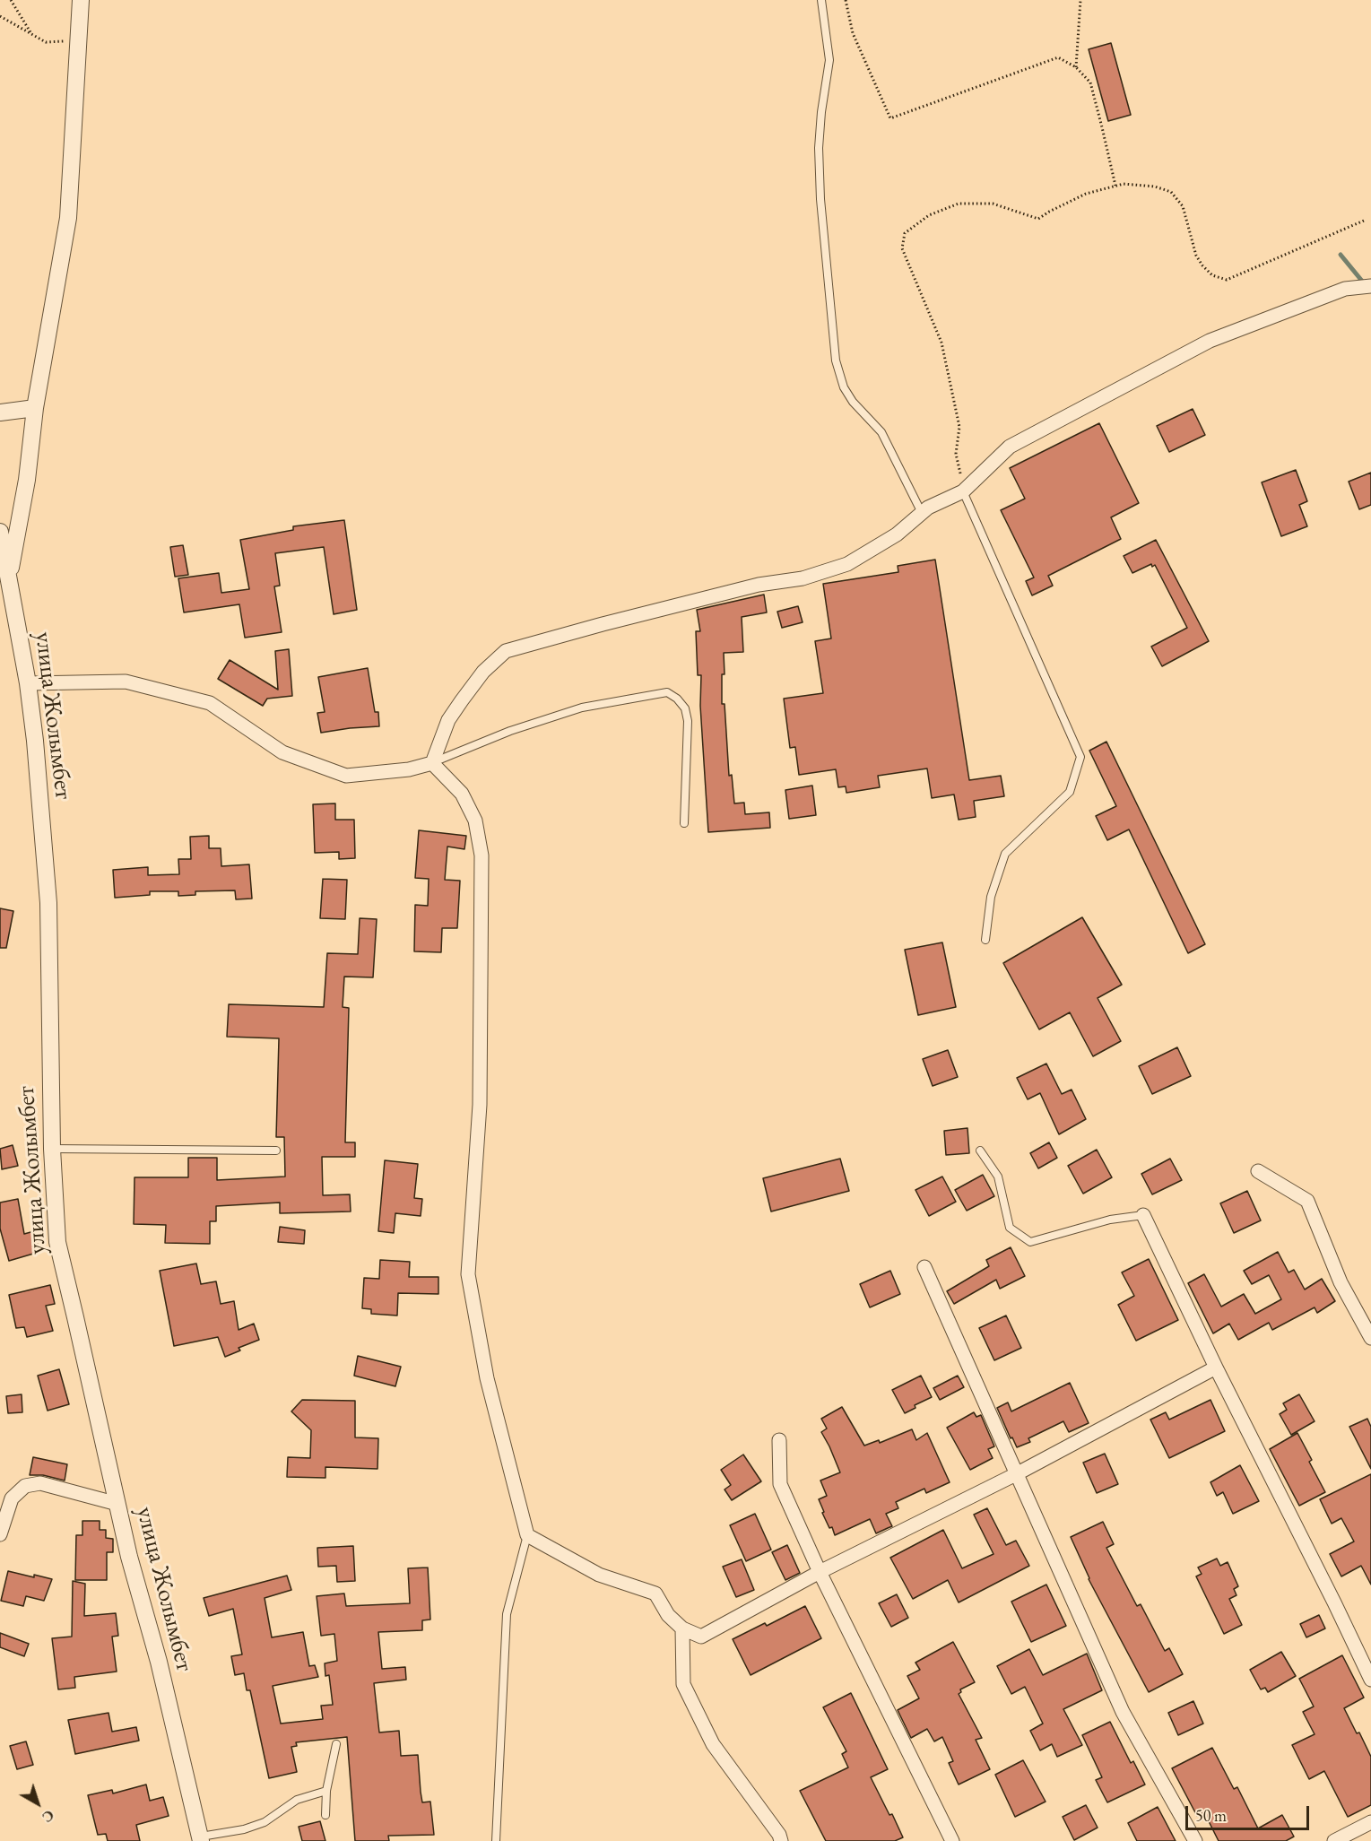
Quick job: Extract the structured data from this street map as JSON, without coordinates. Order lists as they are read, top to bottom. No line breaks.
{"streets":{"street":["улица Жолымбет"]},"scale_bar":"50 m","north":"bottom right"}
